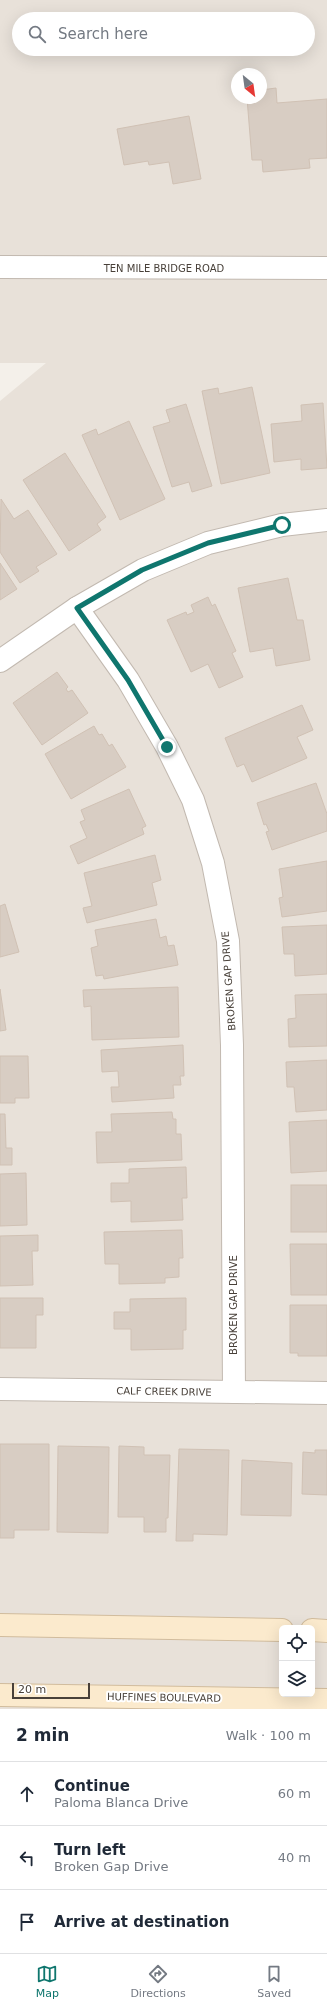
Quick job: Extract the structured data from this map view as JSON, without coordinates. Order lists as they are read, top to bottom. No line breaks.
{"streets":{"main road":["HUFFINES BOULEVARD"],"street":["TEN MILE BRIDGE ROAD","BROKEN GAP DRIVE","CALF CREEK DRIVE"]},"crossings":[["BROKEN GAP DRIVE","CALF CREEK DRIVE"]],"scale_bar":"20 m","north":"bottom right","page":{"search":"Search here","scale":"20 m","heading":["2 min","Walk · 100 m"],"list":[["Continue","Paloma Blanca Drive","60 m"],["Turn left","Broken Gap Drive","40 m"],"Arrive at destination"],"nav":["Map","Directions","Saved"]}}
